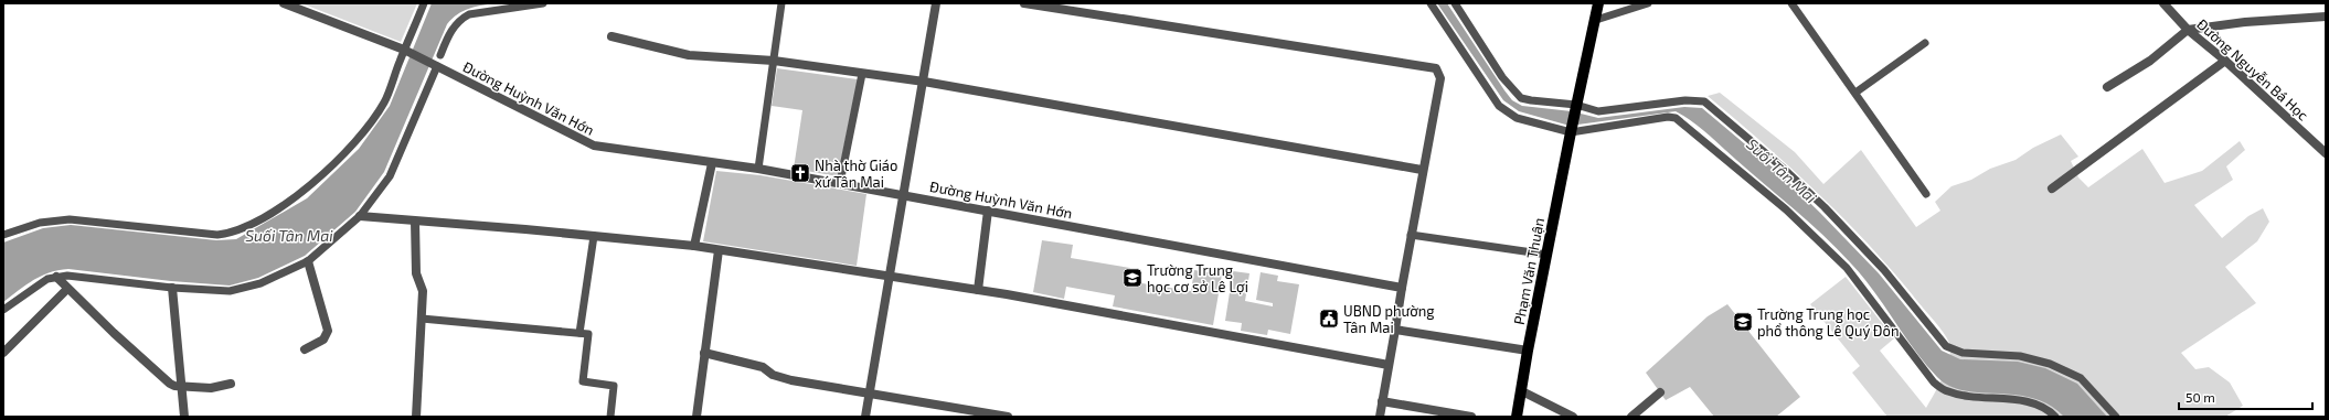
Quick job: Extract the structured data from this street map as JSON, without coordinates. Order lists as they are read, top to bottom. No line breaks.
{"streets":{"main road":["Phạm Văn Thuận"],"street":["Đường Nguyễn Bá Học","Đường Huỳnh Văn Hớn"]},"water":["Suối Tân Mai"],"places":{"church":["Nhà thờ Giáo xứ Tân Mai"],"school or university":["Trường Trung học cơ sở Lê Lợi","Trường Trung học phổ thông Lê Quý Đôn"],"public building":["UBND phường Tân Mai"]},"scale_bar":"50 m"}
